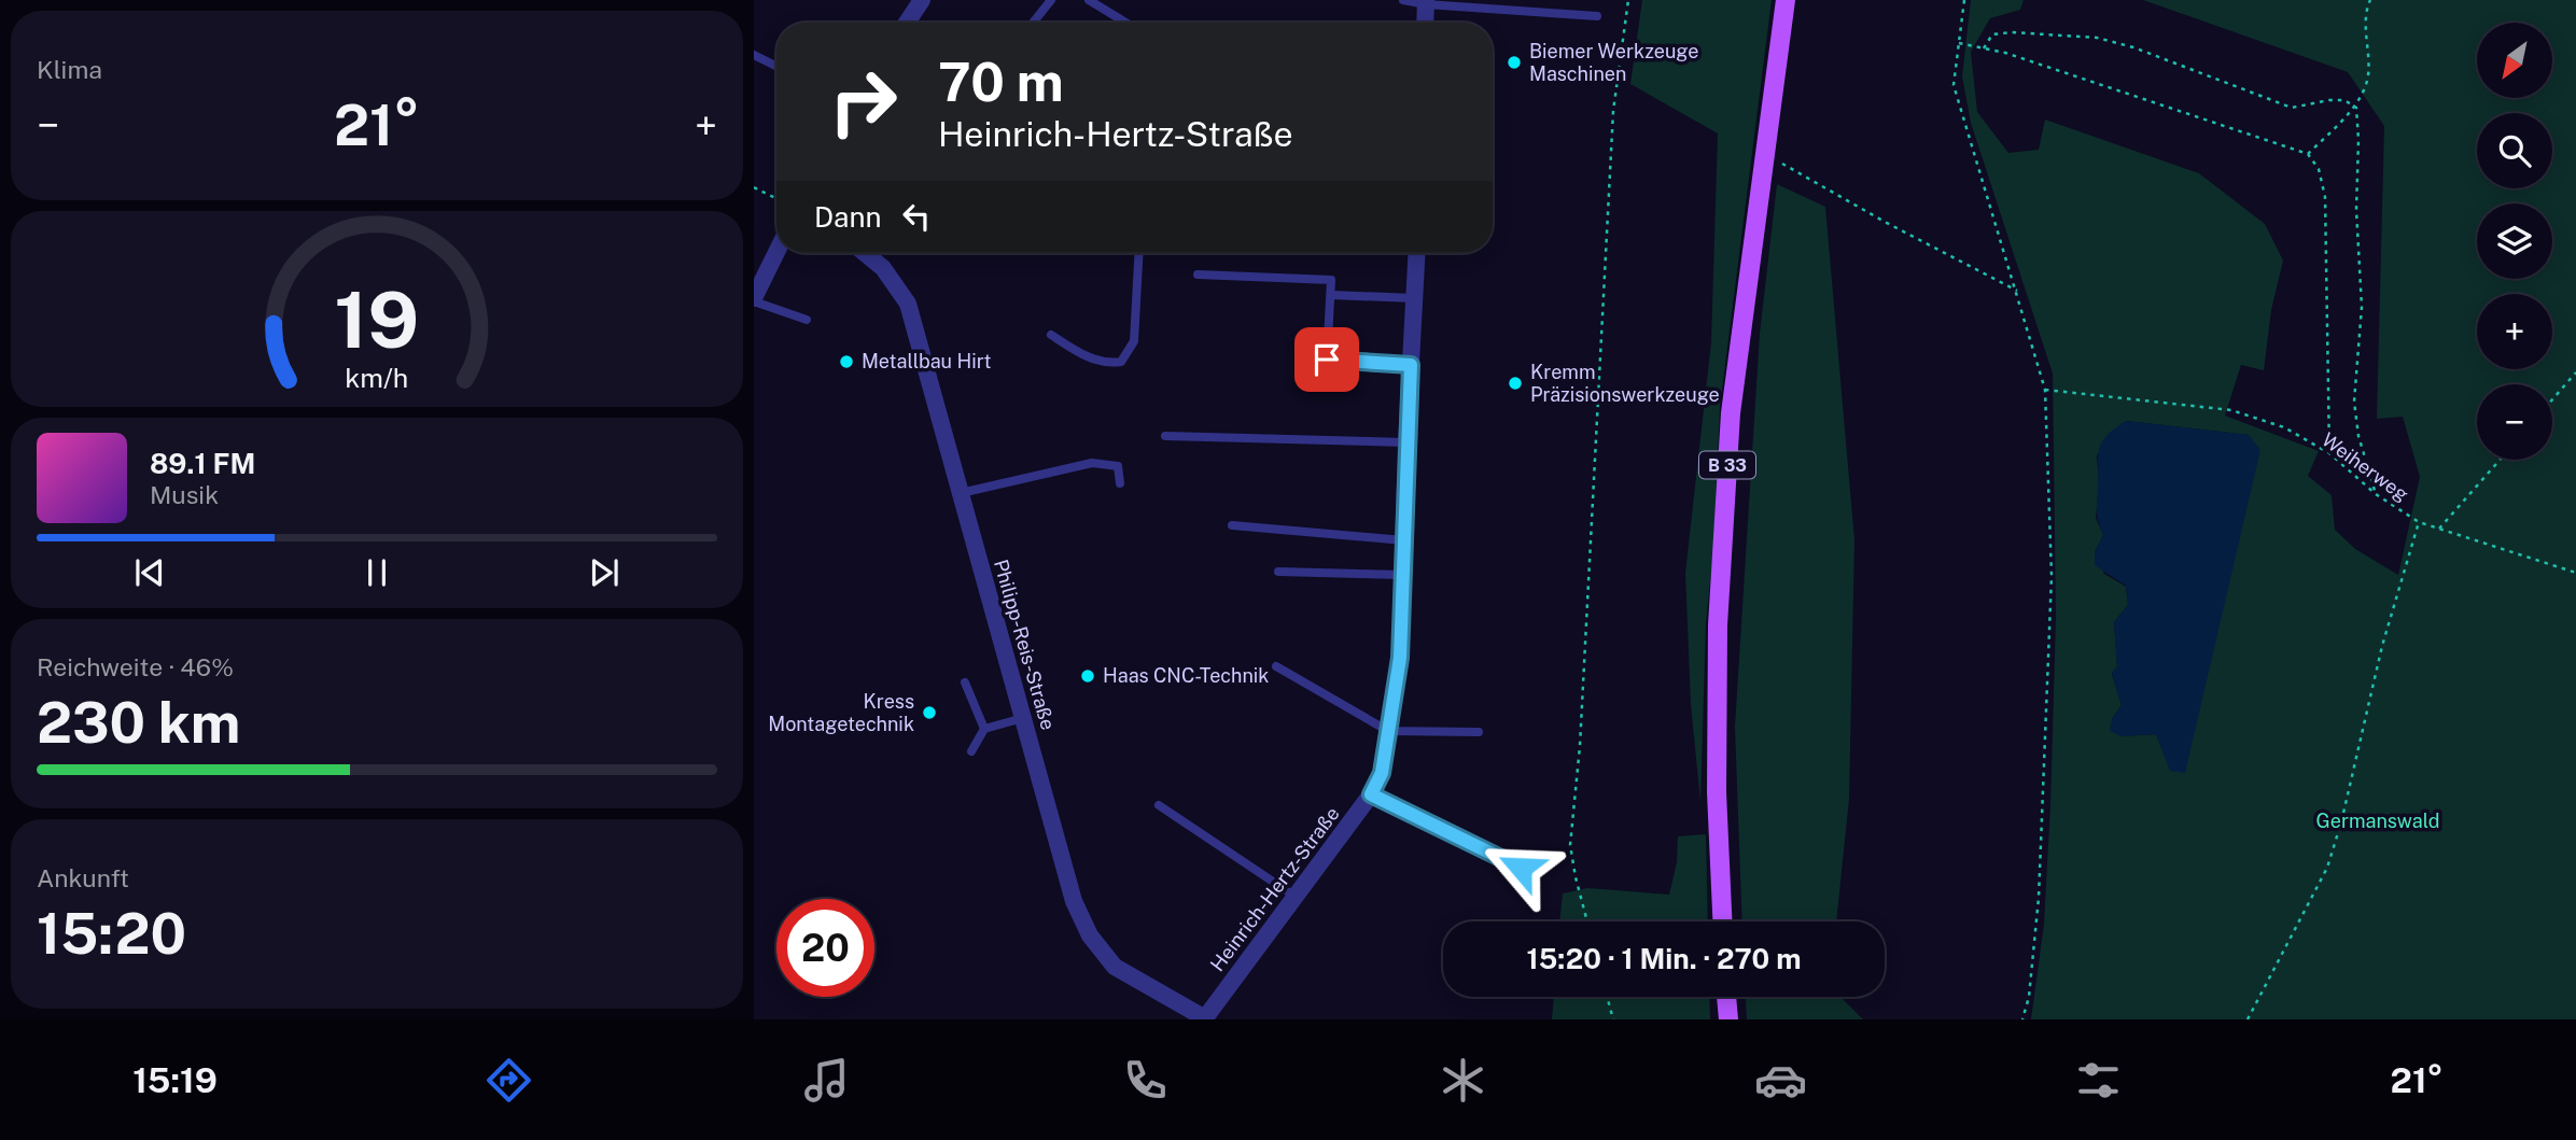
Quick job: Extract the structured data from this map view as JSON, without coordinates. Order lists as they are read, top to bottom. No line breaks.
{"streets":{"main road":["B 33"],"street":["Philipp-Reis-Straße","Heinrich-Hertz-Straße"],"path":["Weiherweg"]},"crossings":[["Philipp-Reis-Straße","Heinrich-Hertz-Straße"]],"parks":["Germanswald"],"places":["Biemer Werkzeuge Maschinen","Metallbau Hirt","Kremm Präzisionswerkzeuge","Haas CNC-Technik","Kress Montagetechnik"],"north":"bottom left","page":{"tile":["Klima",["Reichweite · 46%","230 km"],["Ankunft","15:20"]],"map_buttons":["+","−"],"turn":["70 m","Heinrich-Hertz-Straße"],"heat":["−","21°","+"],"then":"Dann","song":["89.1 FM","Musik"],"limit":"20","trip":"15:20 · 1 Min. · 270 m","tabs":["15:19","21°"],"gauge":["19","km/h"]}}
